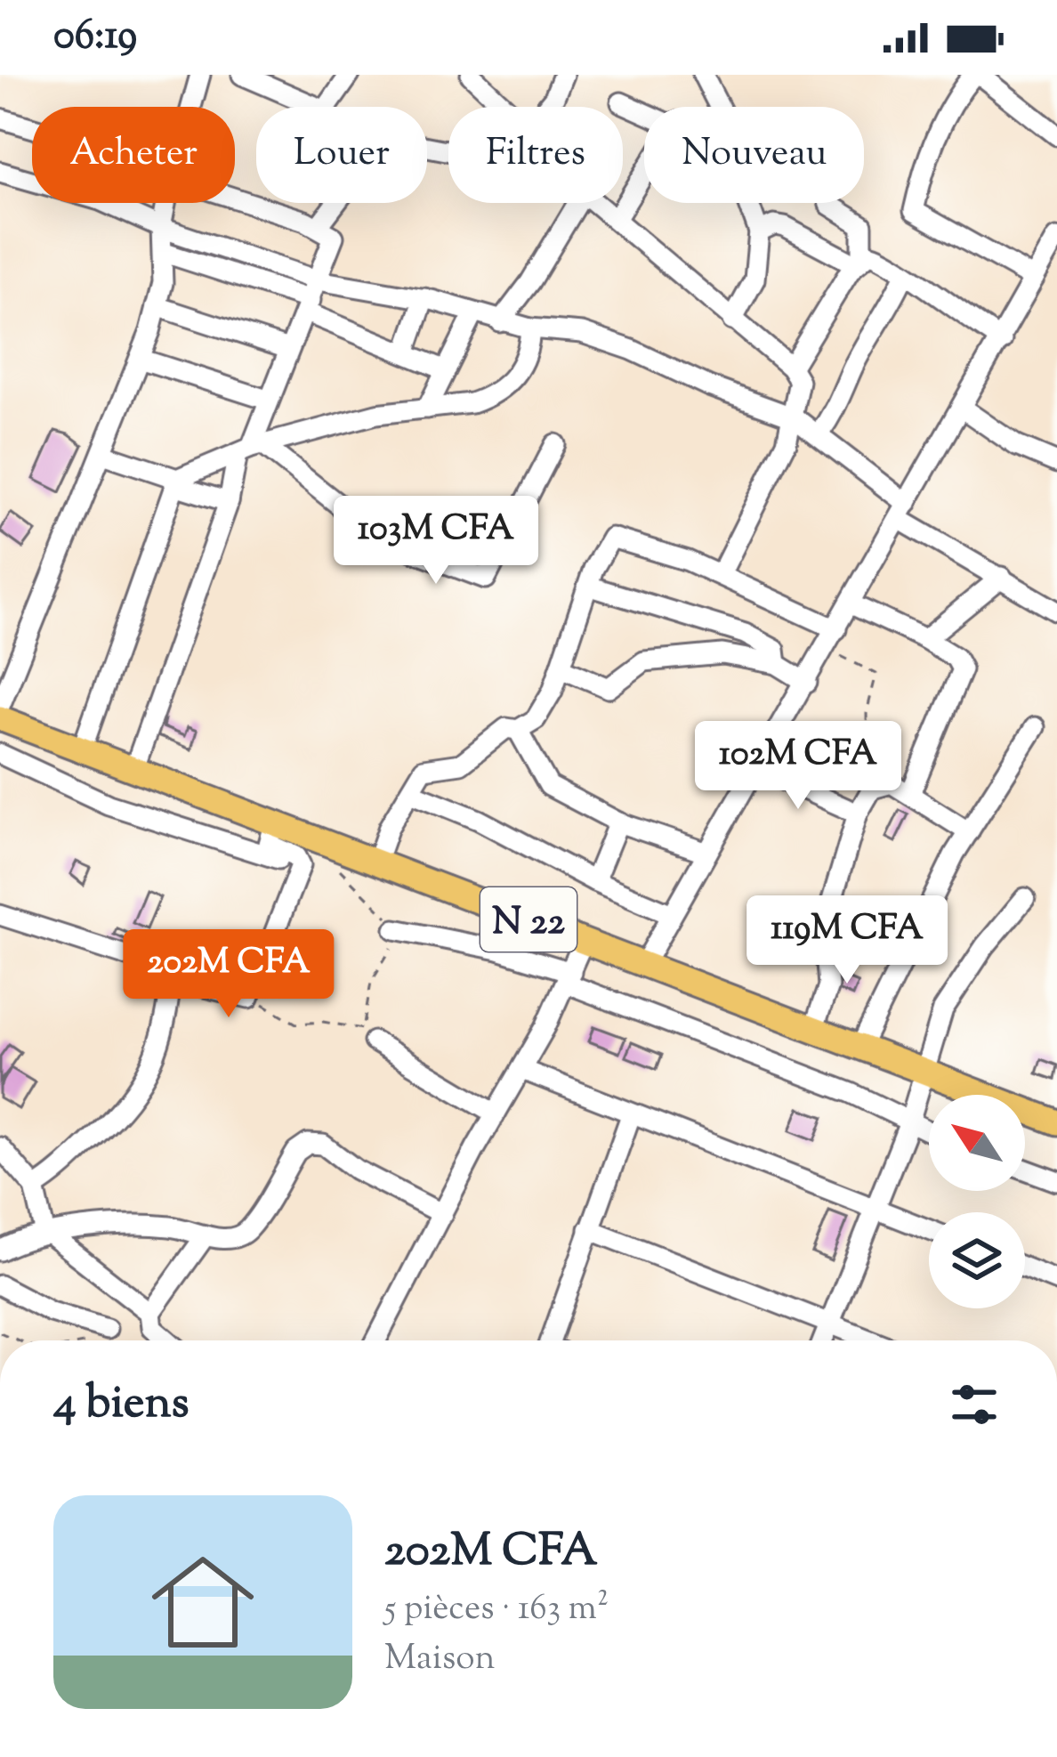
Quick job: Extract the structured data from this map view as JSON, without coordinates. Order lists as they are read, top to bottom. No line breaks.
{"streets":{"main road":["N 22"]},"north":"top left","page":{"status":"06:19","chip":["Acheter","Louer","Filtres","Nouveau"],"price":["103M CFA","102M CFA","119M CFA","202M CFA"],"heading":"4 biens","list":[{"name":"202M CFA","note":"5 pièces · 163 m² · Maison"}]}}
